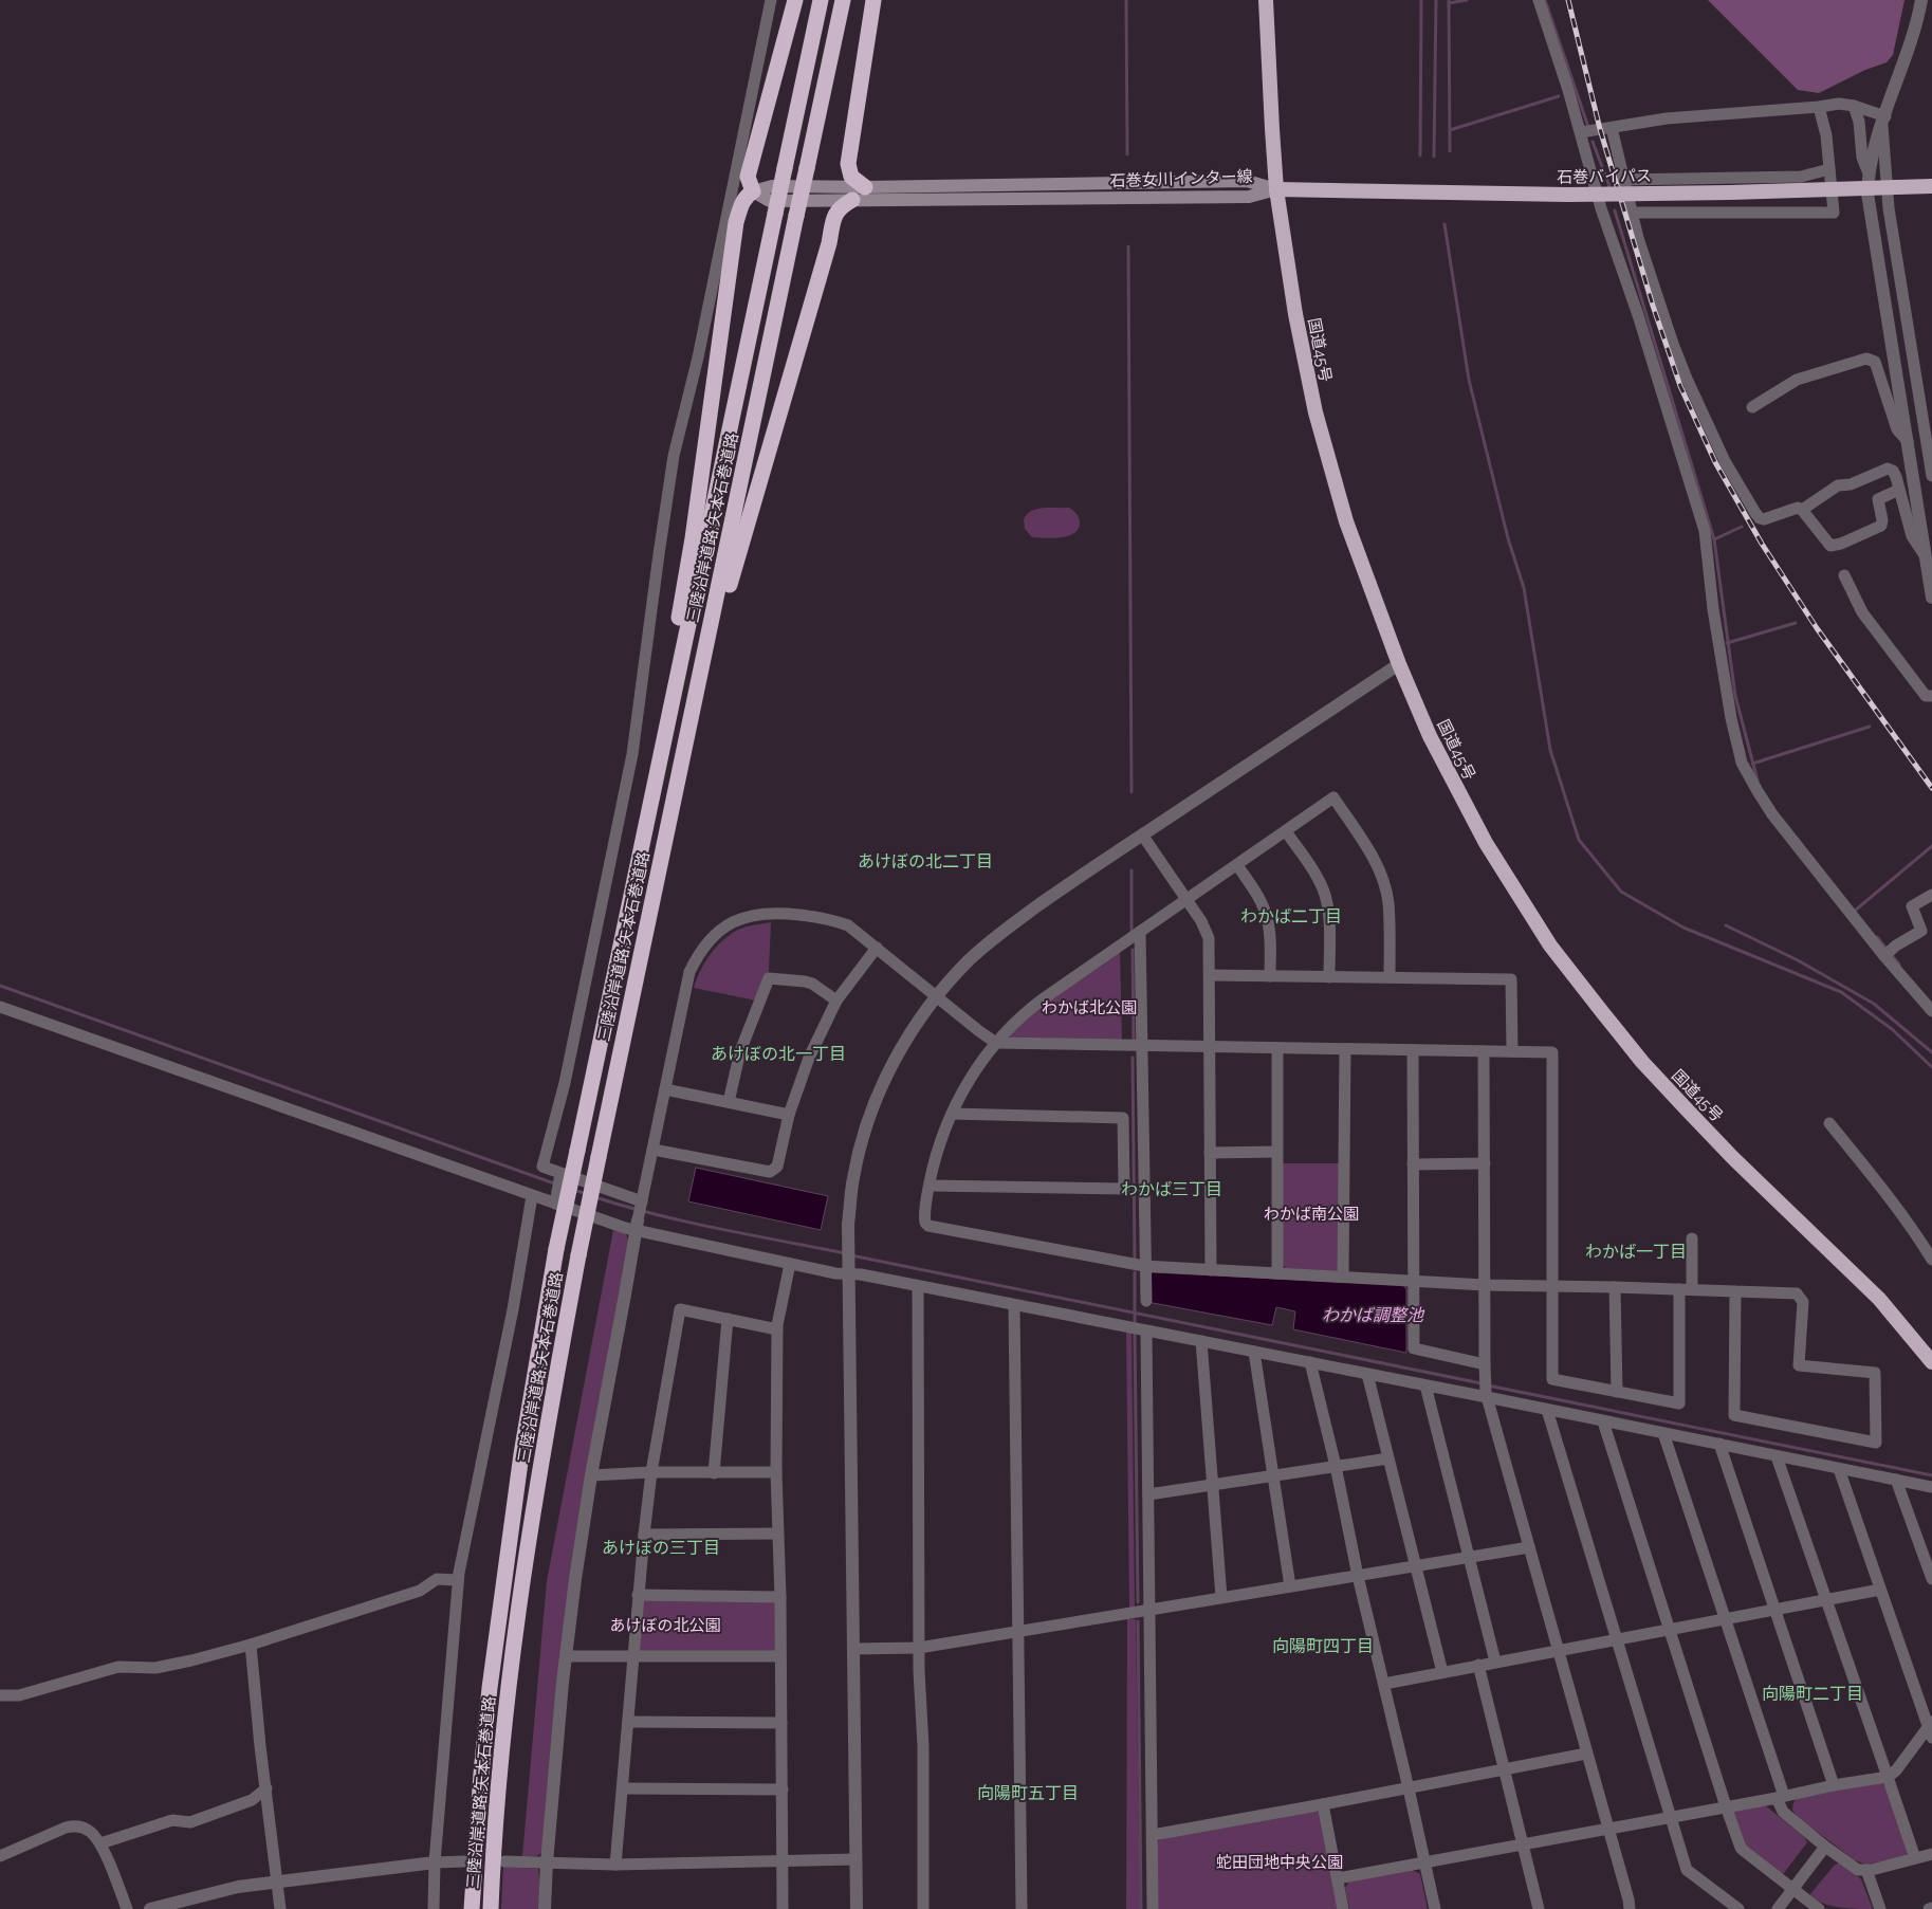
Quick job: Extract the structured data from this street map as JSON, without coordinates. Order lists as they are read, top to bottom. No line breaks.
{"streets":{"highway":["石巻バイパス","国道45号","三陸沿岸道路;矢本石巻道路"],"main road":["石巻女川インター線"]},"crossings":[["石巻バイパス","石巻女川インター線"],["石巻バイパス","国道45号"],["石巻女川インター線","国道45号"]],"districts":["あけぼの北二丁目","わかば二丁目","あけぼの北一丁目","わかば三丁目","わかば一丁目","あけぼの三丁目","向陽町四丁目","向陽町二丁目","向陽町五丁目"],"water":["わかば調整池"],"parks":["わかば北公園","わかば南公園","あけぼの北公園","蛇田団地中央公園"]}
